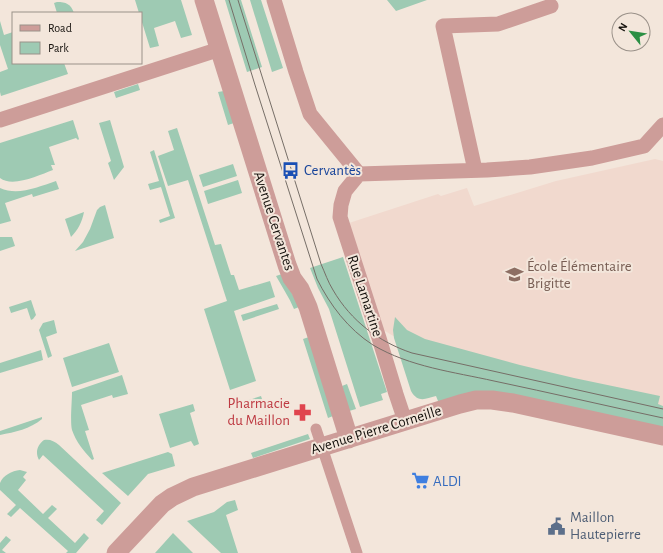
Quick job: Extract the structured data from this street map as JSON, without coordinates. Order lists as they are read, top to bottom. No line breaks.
{"streets":{"street":["Avenue Cervantes","Rue Lamartine","Avenue Pierre Corneille"]},"crossings":[["Avenue Cervantes","Avenue Pierre Corneille"],["Rue Lamartine","Avenue Pierre Corneille"]],"places":{"bus stop":["Cervantès"],"school or university":["École Élémentaire Brigitte"],"pharmacy":["Pharmacie du Maillon"],"supermarket":["ALDI"],"public building":["Maillon Hautepierre"]},"legend":["Road","Park"],"north":"top left"}
